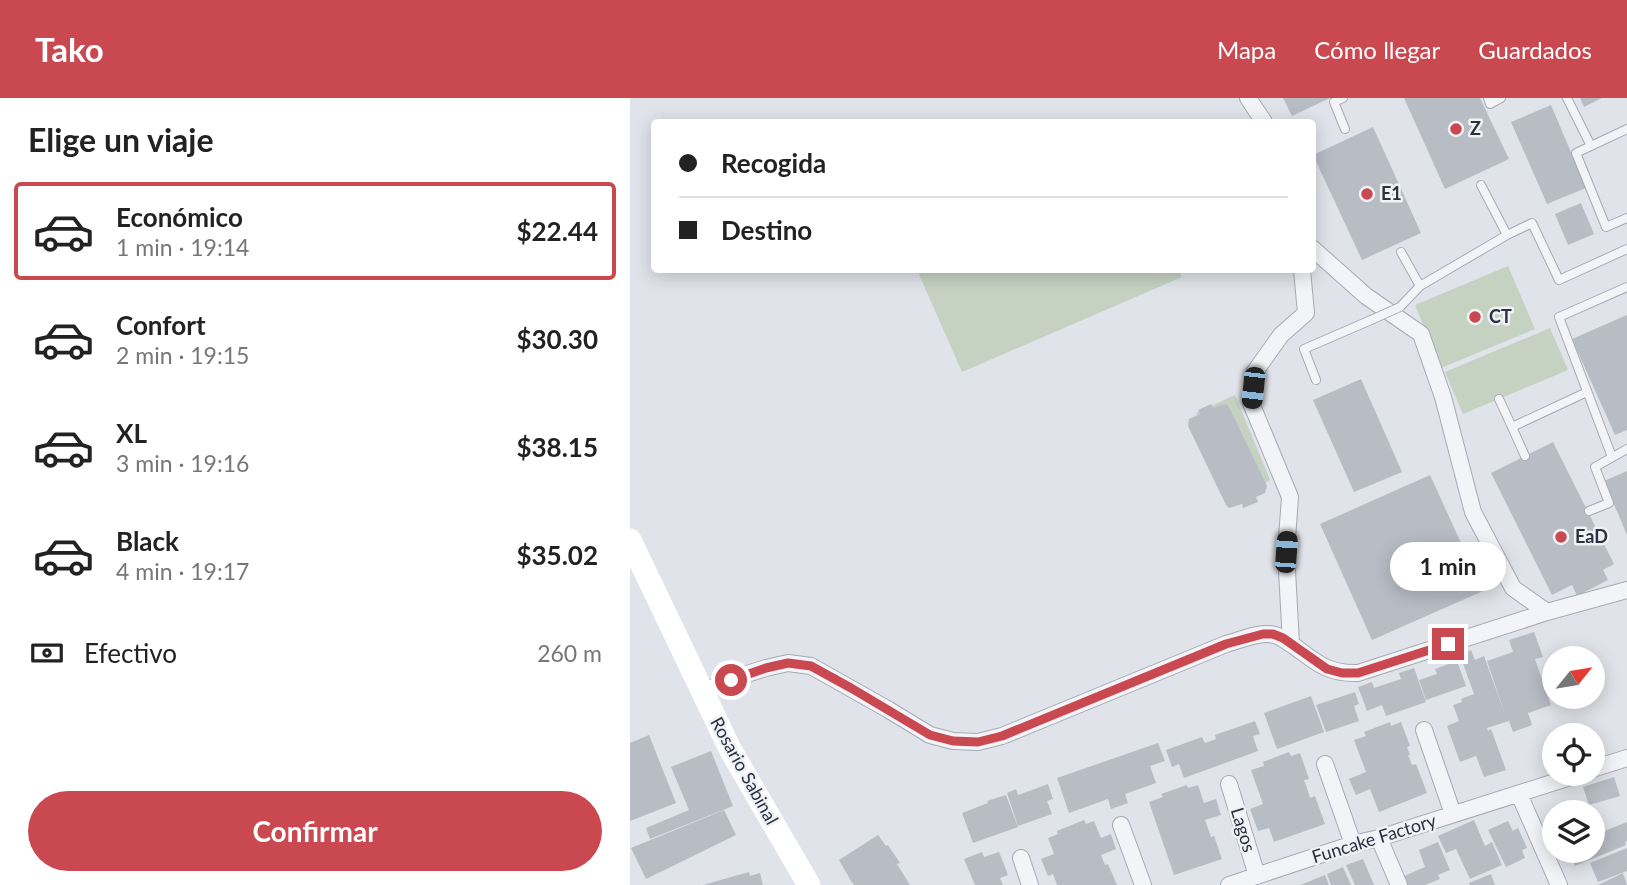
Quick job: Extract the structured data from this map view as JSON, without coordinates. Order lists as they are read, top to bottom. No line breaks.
{"streets":{"main road":["Rosario Sabinal"],"street":["Lagos","Funcake Factory"]},"crossings":[["Lagos","Funcake Factory"]],"places":["Z","E1","CT","EaD"],"north":"top right","page":{"header":"Tako","nav":["Mapa","Cómo llegar","Guardados"],"heading":"Elige un viaje","banner":["Recogida","Destino"],"list":[{"name":"Económico","note":"1 min · 19:14","value":"$22.44"},{"name":"Confort","note":"2 min · 19:15","value":"$30.30"},{"name":"XL","note":"3 min · 19:16","value":"$38.15"},{"name":"Black","note":"4 min · 19:17","value":"$35.02"}],"bubble":"1 min","pay":["Efectivo","260 m"],"buttons":"Confirmar"}}
